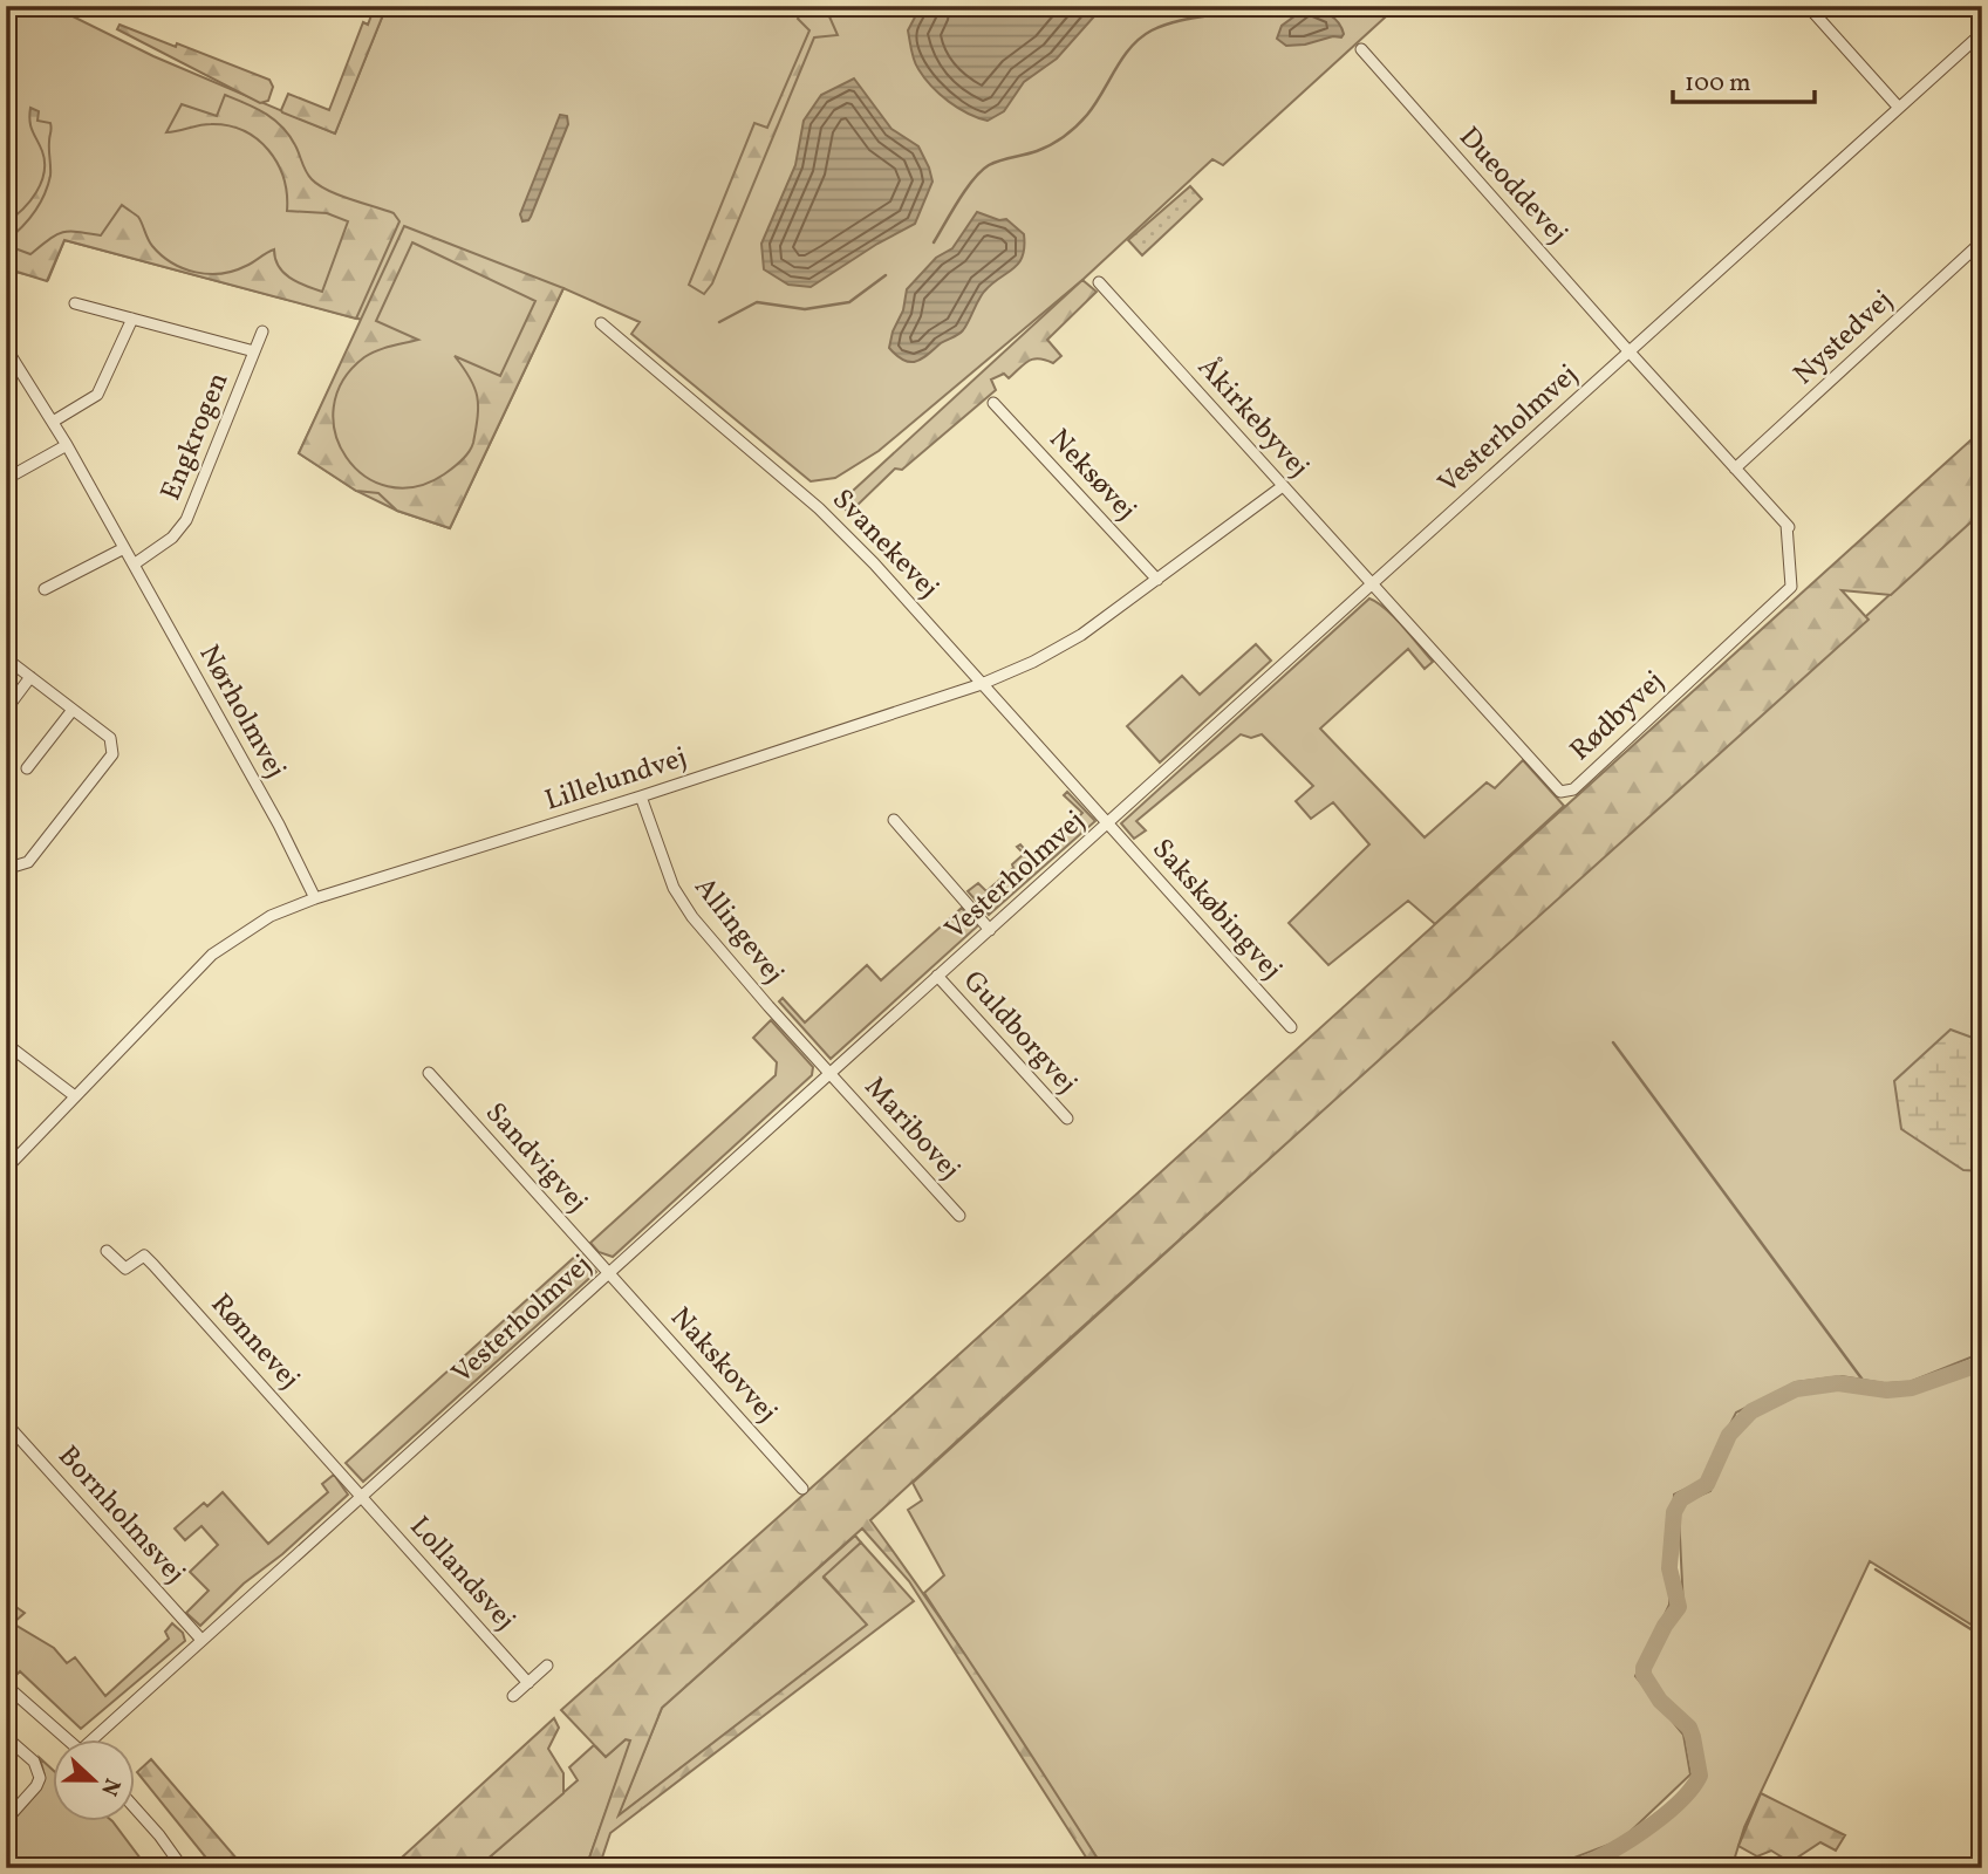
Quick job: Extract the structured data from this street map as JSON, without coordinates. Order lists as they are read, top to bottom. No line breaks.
{"streets":{"street":["Dueoddevej","Nystedvej","Åkirkebyvej","Vesterholmvej","Engkrogen","Neksøvej","Svanekevej","Nørholmvej","Rødbyvej","Lillelundvej","Sakskøbingvej","Allingevej","Guldborgvej","Maribovej","Sandvigvej","Rønnevej","Nakskovvej","Bornholmsvej","Lollandsvej"]},"crossings":[["Dueoddevej","Vesterholmvej"],["Nystedvej","Rødbyvej"],["Åkirkebyvej","Vesterholmvej"],["Åkirkebyvej","Rødbyvej"],["Åkirkebyvej","Lillelundvej"],["Vesterholmvej","Svanekevej"],["Vesterholmvej","Rødbyvej"],["Vesterholmvej","Sakskøbingvej"],["Vesterholmvej","Allingevej"],["Vesterholmvej","Guldborgvej"],["Vesterholmvej","Maribovej"],["Vesterholmvej","Sandvigvej"],["Vesterholmvej","Rønnevej"],["Vesterholmvej","Nakskovvej"],["Vesterholmvej","Bornholmsvej"],["Vesterholmvej","Lollandsvej"],["Engkrogen","Nørholmvej"],["Neksøvej","Lillelundvej"],["Svanekevej","Lillelundvej"],["Svanekevej","Sakskøbingvej"],["Nørholmvej","Lillelundvej"],["Lillelundvej","Allingevej"],["Allingevej","Maribovej"],["Sandvigvej","Nakskovvej"],["Rønnevej","Lollandsvej"]],"scale_bar":"100 m","north":"right"}
